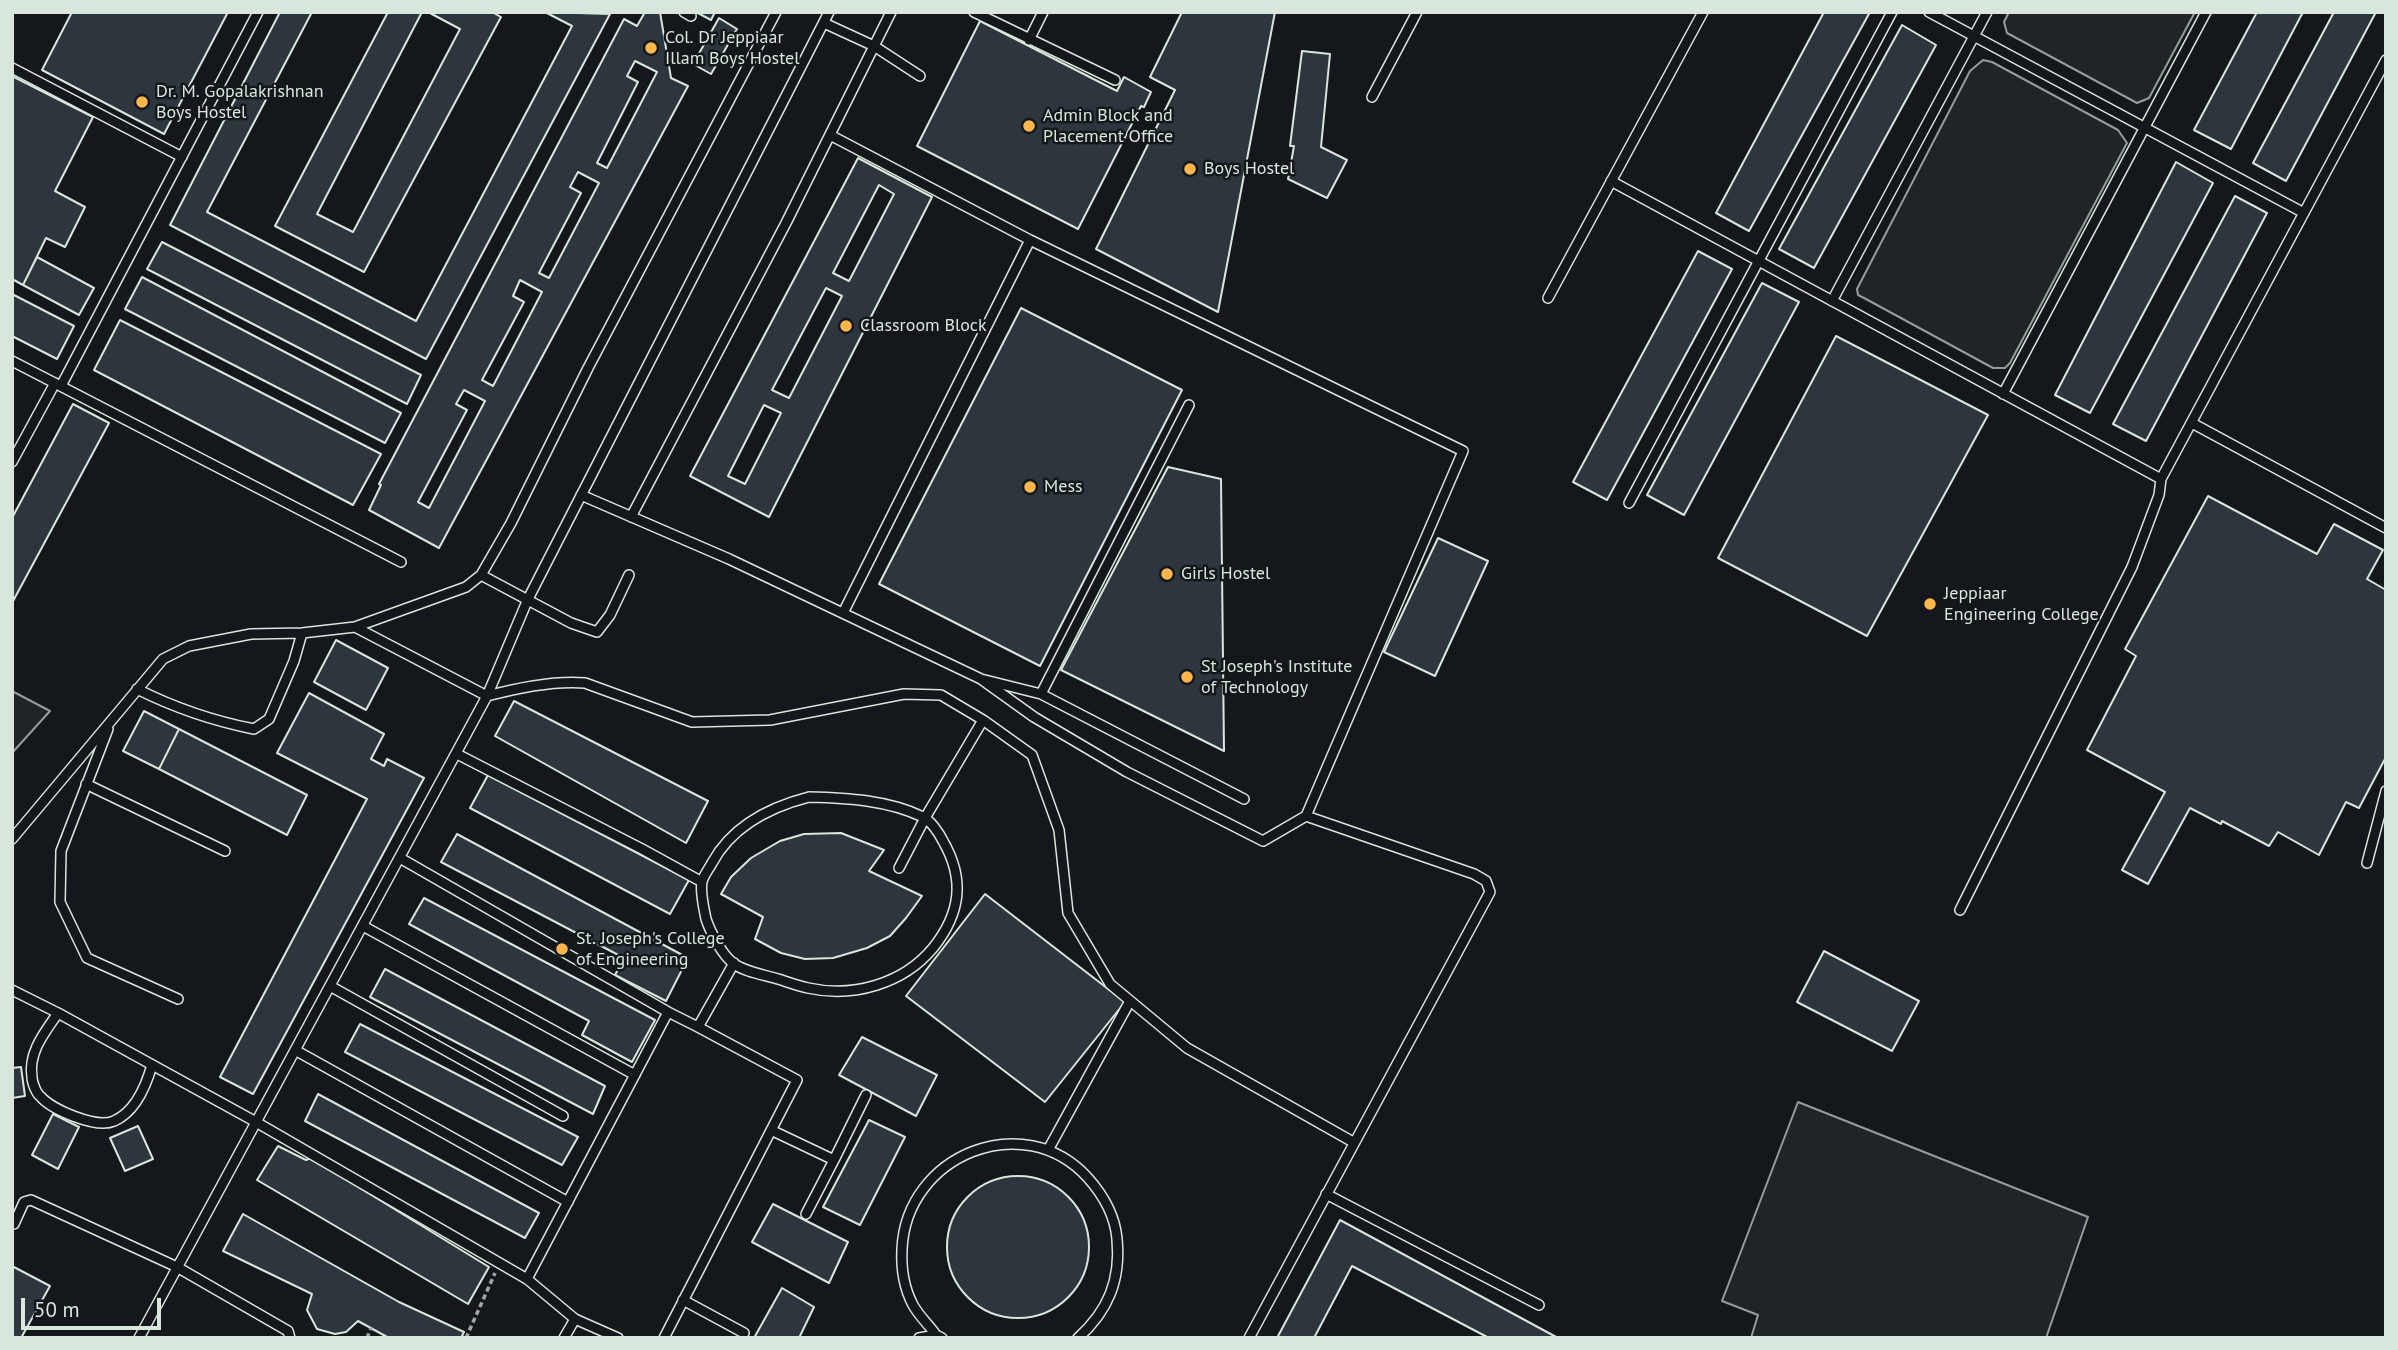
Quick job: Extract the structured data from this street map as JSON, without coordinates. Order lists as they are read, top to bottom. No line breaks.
{"places":["Col. Dr Jeppiaar Illam Boys Hostel","Dr. M. Gopalakrishnan Boys Hostel","Admin Block and Placement Office","Boys Hostel","Classroom Block","Mess","Girls Hostel","Jeppiaar Engineering College","St Joseph's Institute of Technology","St. Joseph's College of Engineering"],"scale_bar":"50 m"}
